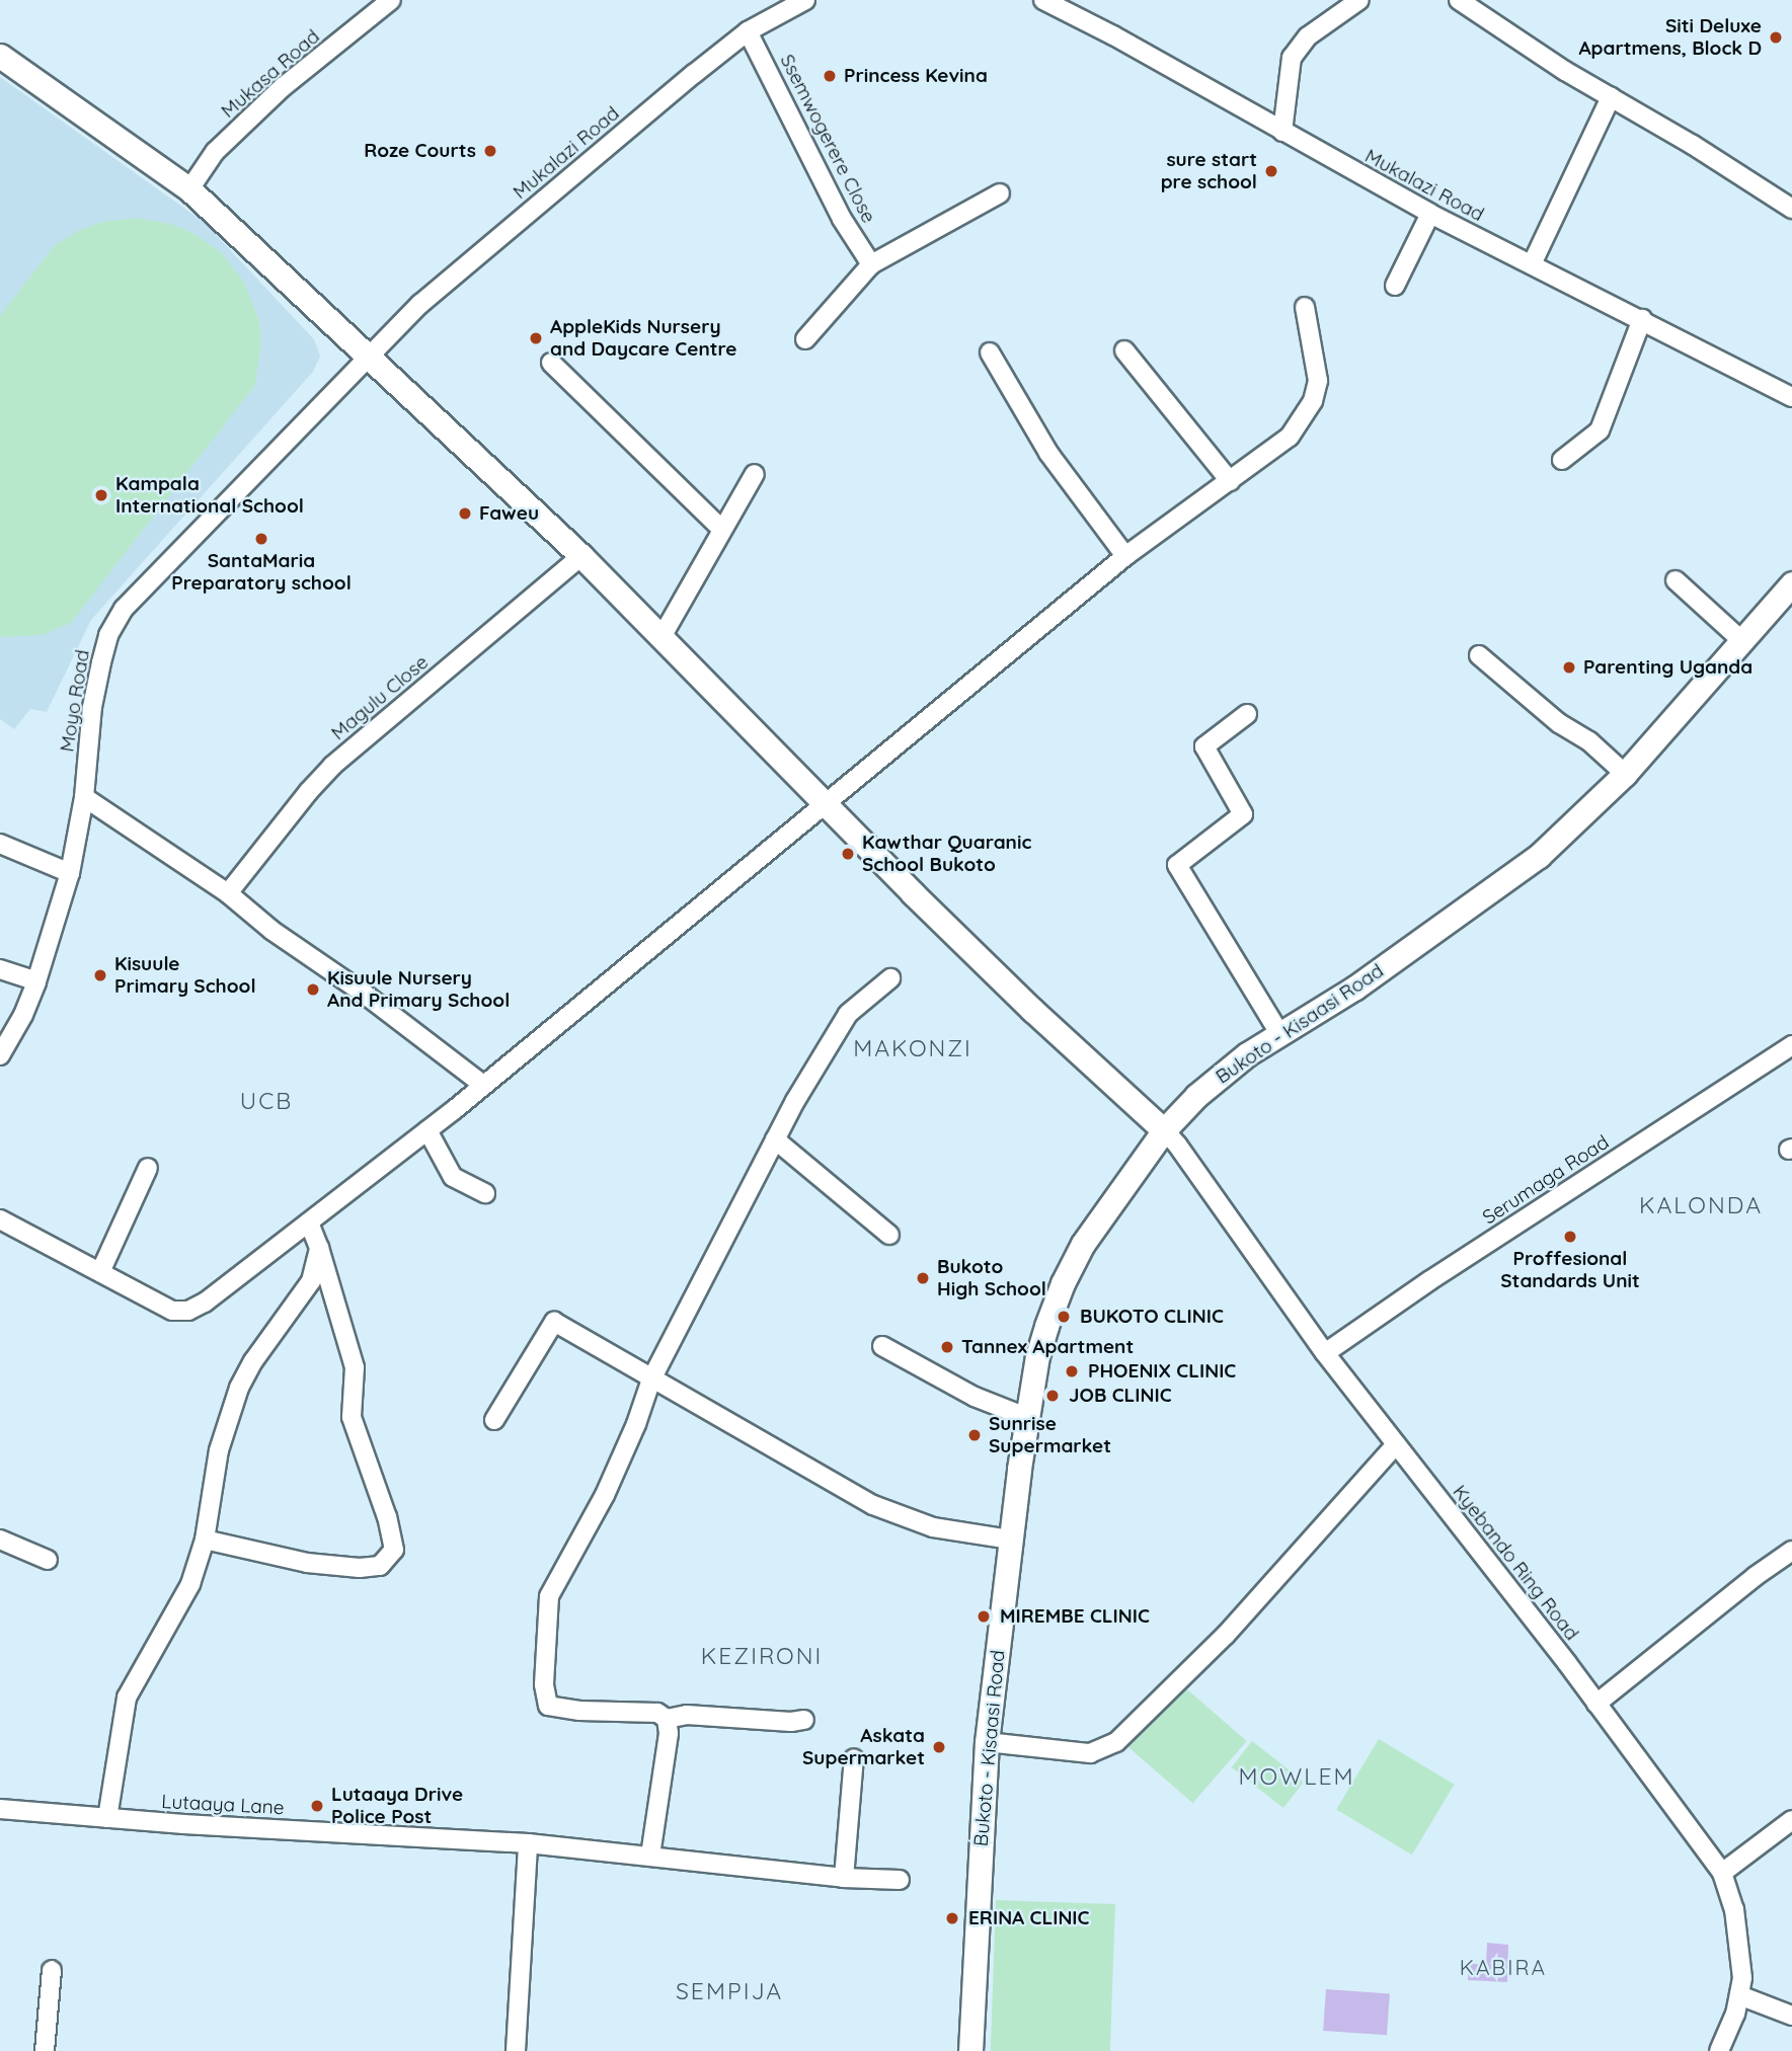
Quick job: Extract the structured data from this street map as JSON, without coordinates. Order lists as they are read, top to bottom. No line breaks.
{"streets":{"main road":["Bukoto - Kisaasi Road"],"street":["Mukasa Road","Ssemwogerere Close","Mukalazi Road","Magulu Close","Moyo Road","Serumaga Road","Kyebando Ring Road","Lutaaya Lane"]},"crossings":[["Ssemwogerere Close","Mukalazi Road"],["Mukalazi Road","Moyo Road"],["Bukoto - Kisaasi Road","Kyebando Ring Road"],["Serumaga Road","Kyebando Ring Road"]],"districts":["MAKONZI","UCB","KALONDA","KEZIRONI","MOWLEM","KABIRA","SEMPIJA"],"places":["Siti Deluxe Apartmens, Block D","Princess Kevina","Roze Courts","sure start pre school","AppleKids Nursery and Daycare Centre","Kampala International School","Faweu","SantaMaria Preparatory school","Parenting Uganda","Kawthar Quaranic School Bukoto","Kisuule Primary School","Kisuule Nursery And Primary School","Proffesional Standards Unit","Bukoto High School","BUKOTO CLINIC","Tannex Apartment","PHOENIX CLINIC","JOB CLINIC","Sunrise Supermarket","MIREMBE CLINIC","Askata Supermarket","Lutaaya Drive Police Post","ERINA CLINIC"]}
